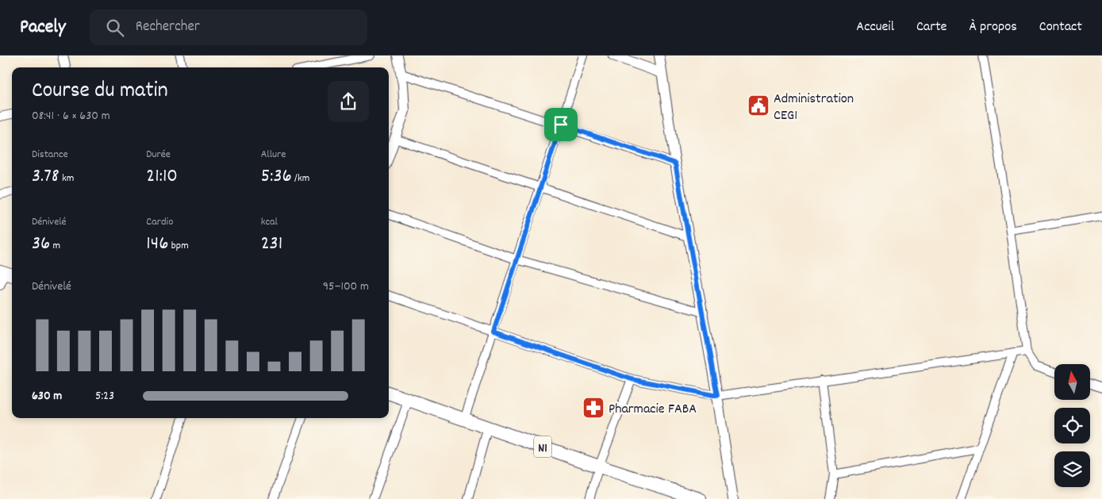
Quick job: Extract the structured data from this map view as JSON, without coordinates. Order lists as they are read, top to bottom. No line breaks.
{"streets":{"main road":["N1"]},"places":{"public building":["Administration CEG1"],"pharmacy":["Pharmacie FABA"]},"north":"top","page":{"header":"Pacely","search":"Rechercher","nav":["Accueil","Carte","À propos","Contact"],"heading":["Course du matin","08:41 · 6 × 630 m"],"stats":[["Distance","3.78 km"],["Durée","21:10"],["Allure","5:36 /km"],["Dénivelé","36 m"],["Cardio","146 bpm"],["kcal","231"]],"chart":["Dénivelé","95–100 m"],"list":[{"name":"630 m","note":"5:23"}]}}
